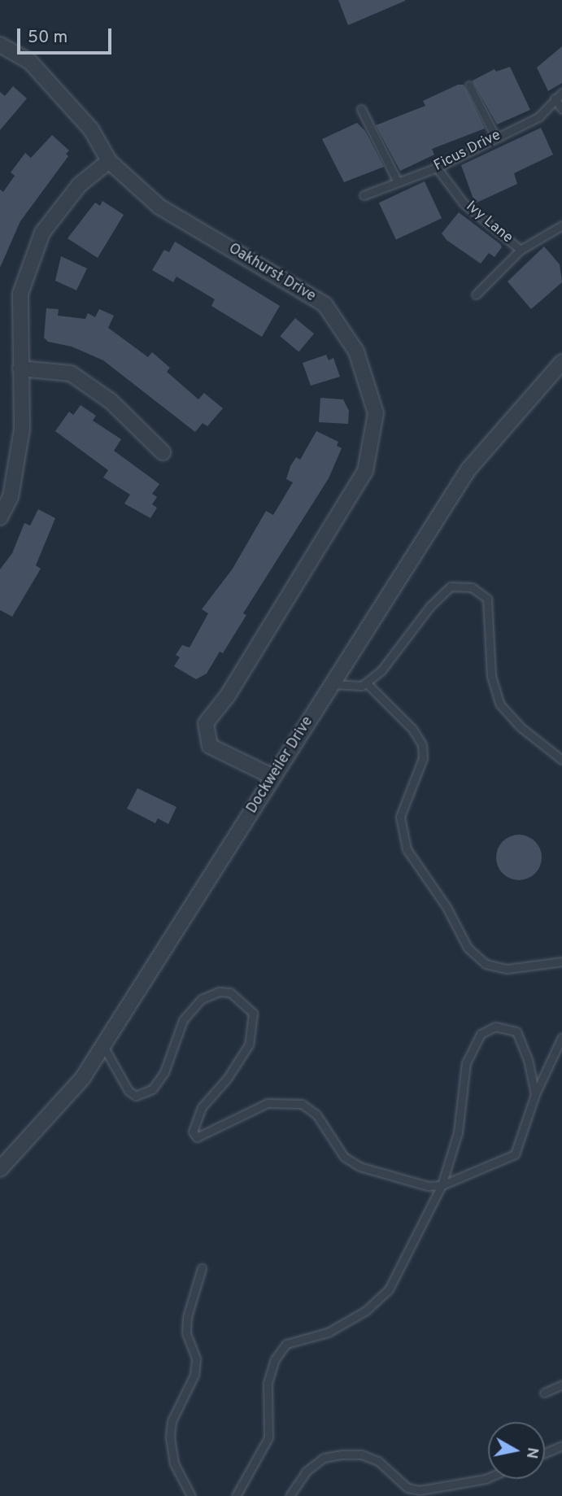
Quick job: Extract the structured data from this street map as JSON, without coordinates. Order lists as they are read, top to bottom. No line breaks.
{"streets":{"street":["Oakhurst Drive","Dockweiler Drive"],"lane":["Ficus Drive","Ivy Lane"]},"crossings":[["Ficus Drive","Ivy Lane"],["Oakhurst Drive","Dockweiler Drive"]],"scale_bar":"50 m","north":"right"}
